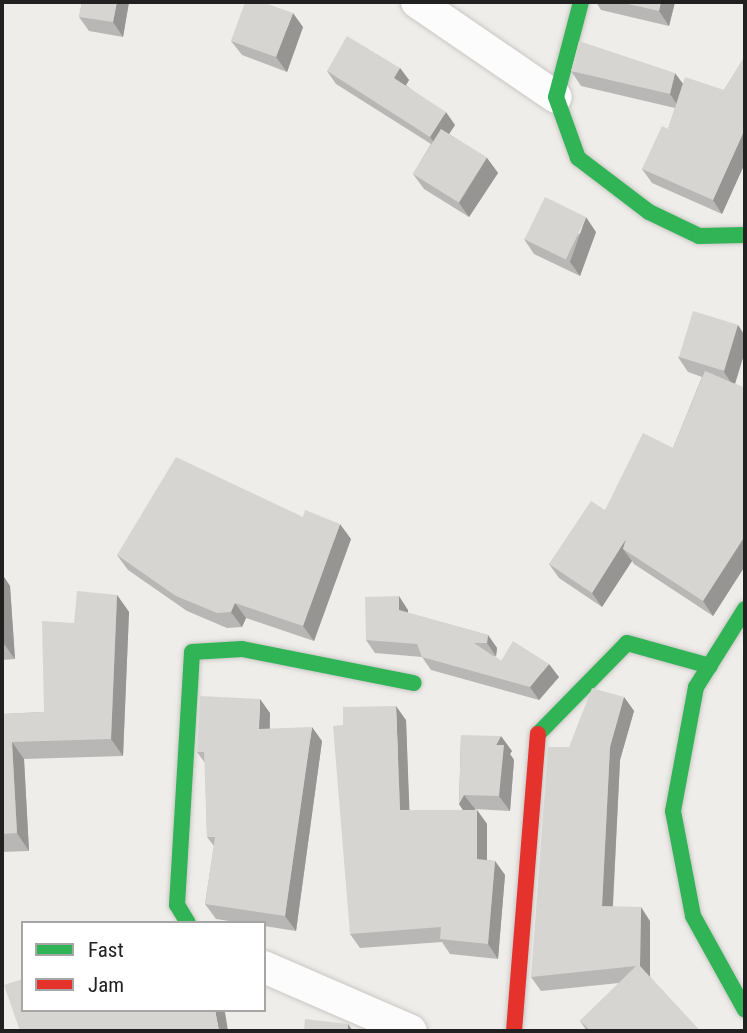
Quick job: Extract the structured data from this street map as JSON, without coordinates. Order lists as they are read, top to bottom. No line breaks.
{"legend":["Fast","Jam"]}
